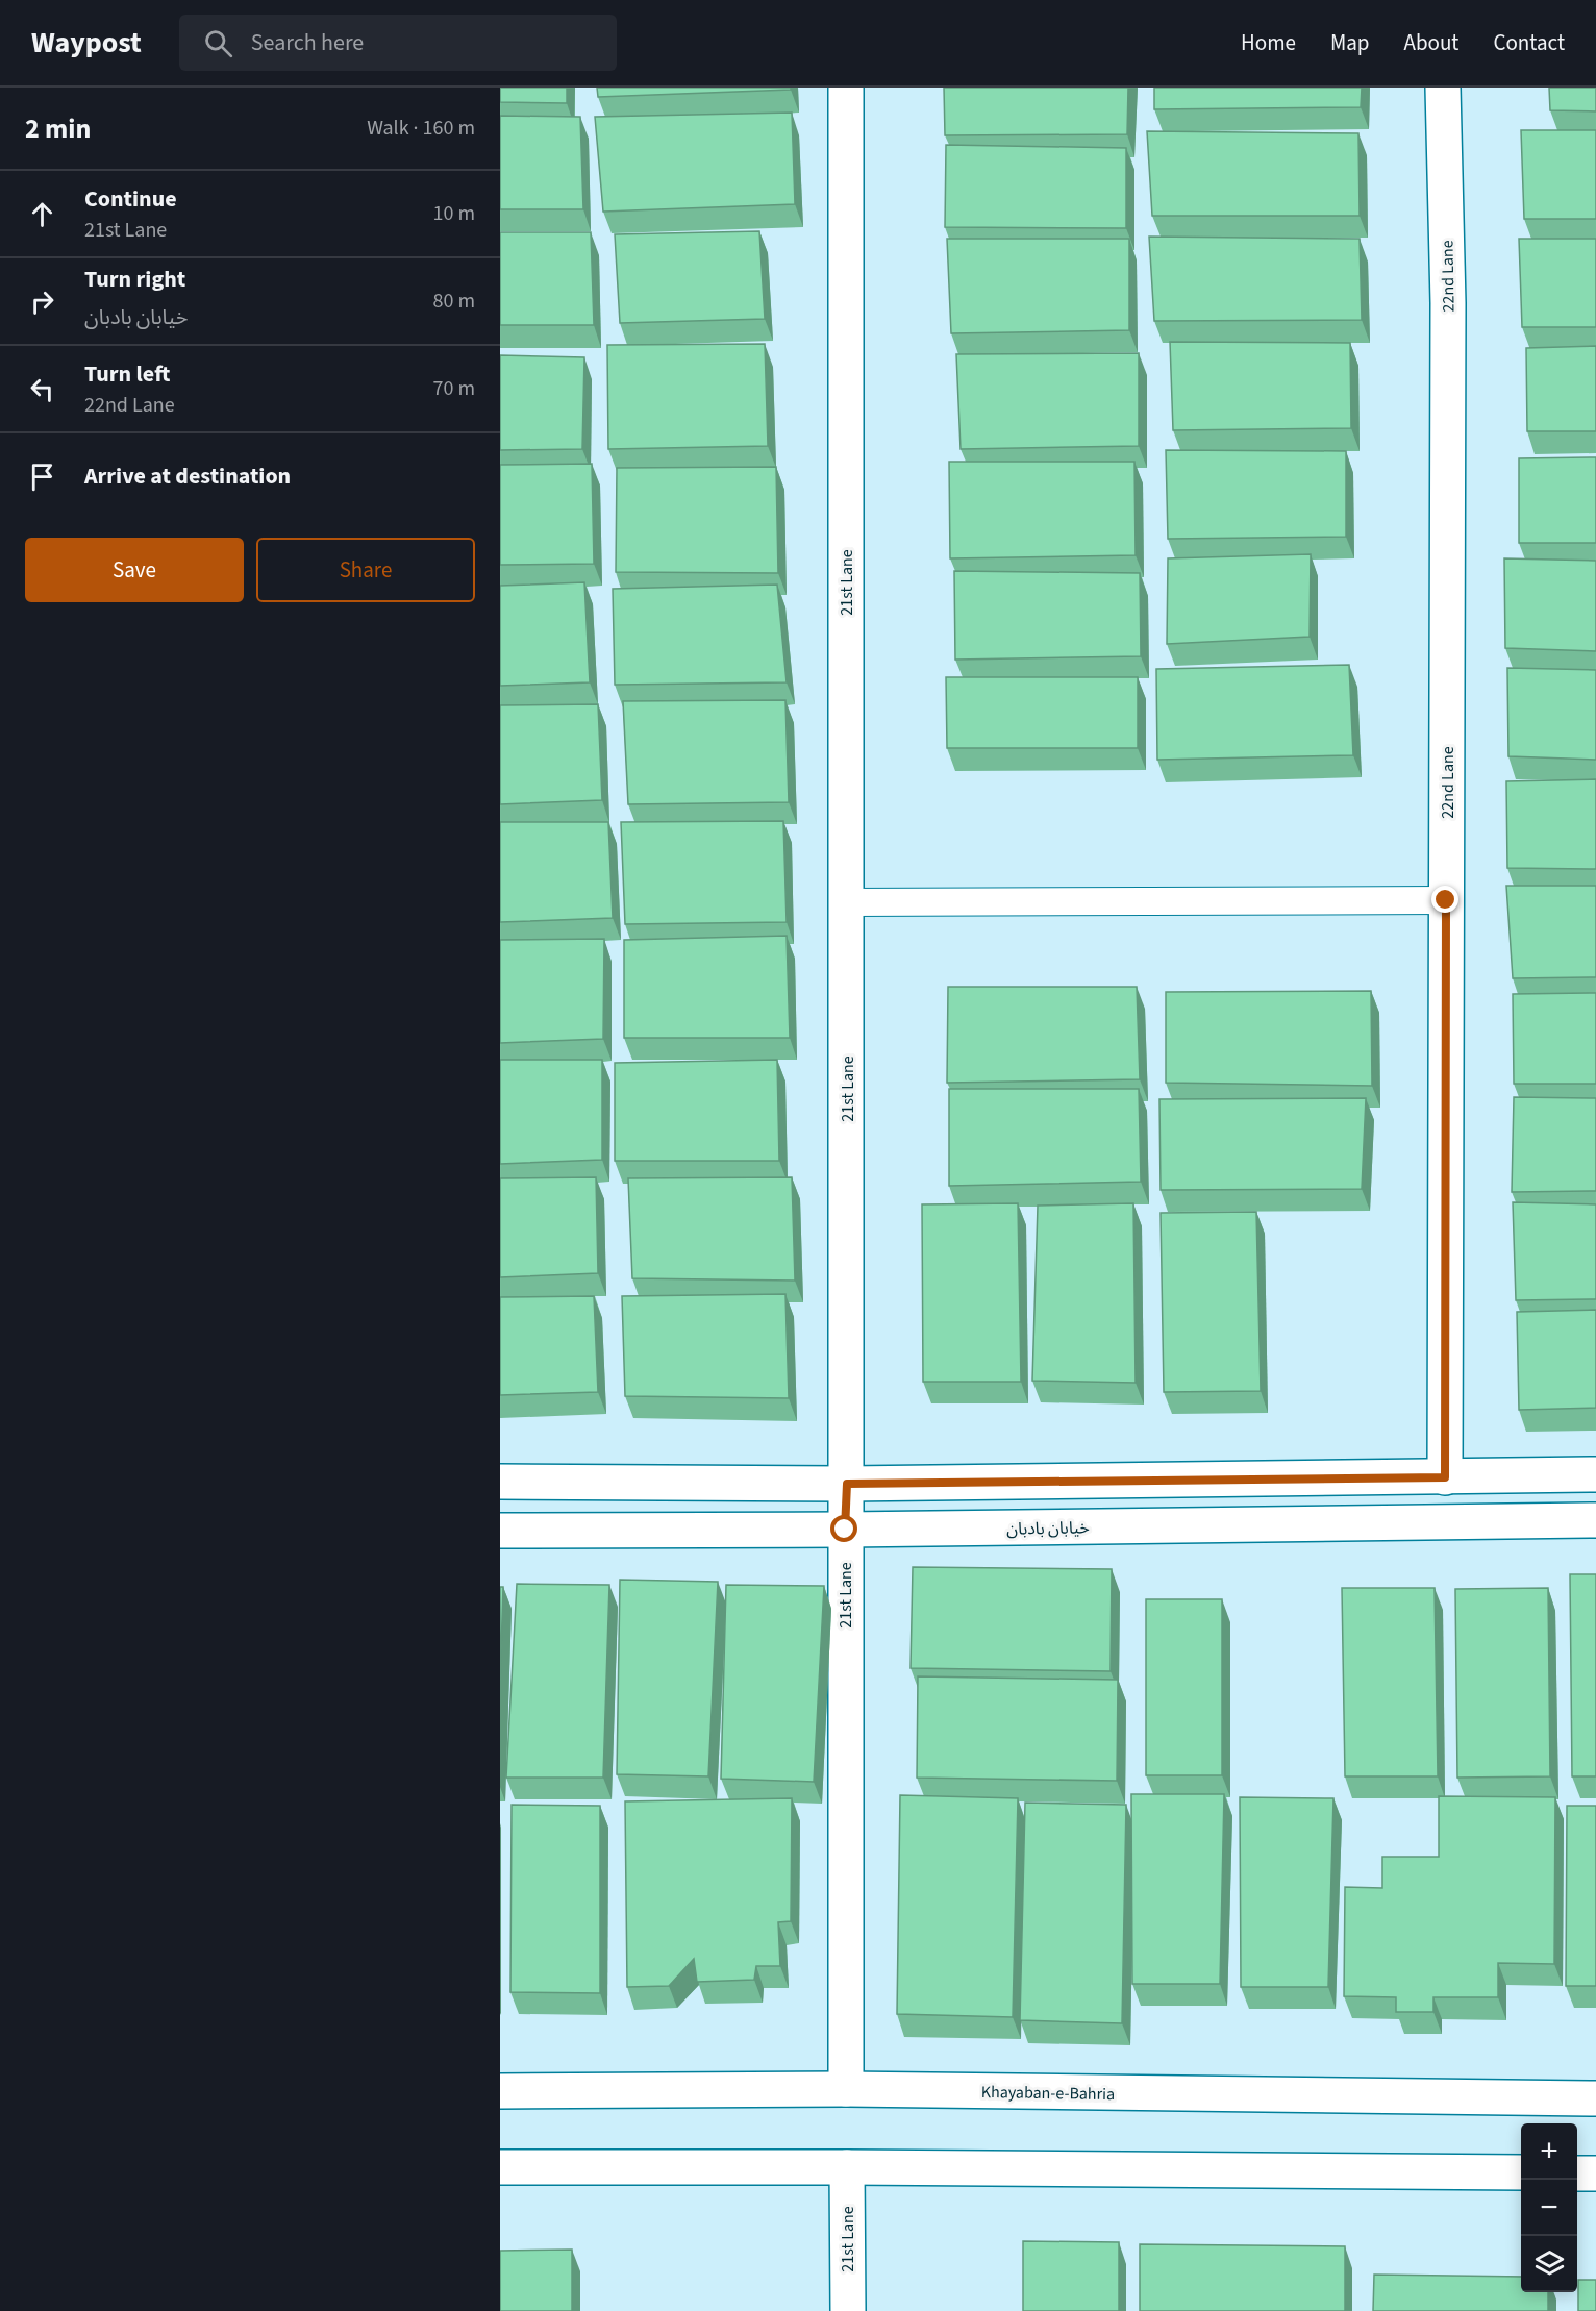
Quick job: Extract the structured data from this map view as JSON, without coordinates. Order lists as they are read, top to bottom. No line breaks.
{"streets":{"street":["22nd Lane","21st Lane","خیابان بادبان","Khayaban-e-Bahria"]},"crossings":[["21st Lane","خیابان بادبان"],["21st Lane","Khayaban-e-Bahria"]],"page":{"header":"Waypost","search":"Search here","nav":["Home","Map","About","Contact"],"heading":["2 min","Walk · 160 m"],"list":[["Continue","21st Lane","10 m"],["Turn right","خیابان بادبان","80 m"],["Turn left","22nd Lane","70 m"],"Arrive at destination"],"buttons":["Save","Share"],"map_buttons":["+","−"]}}
